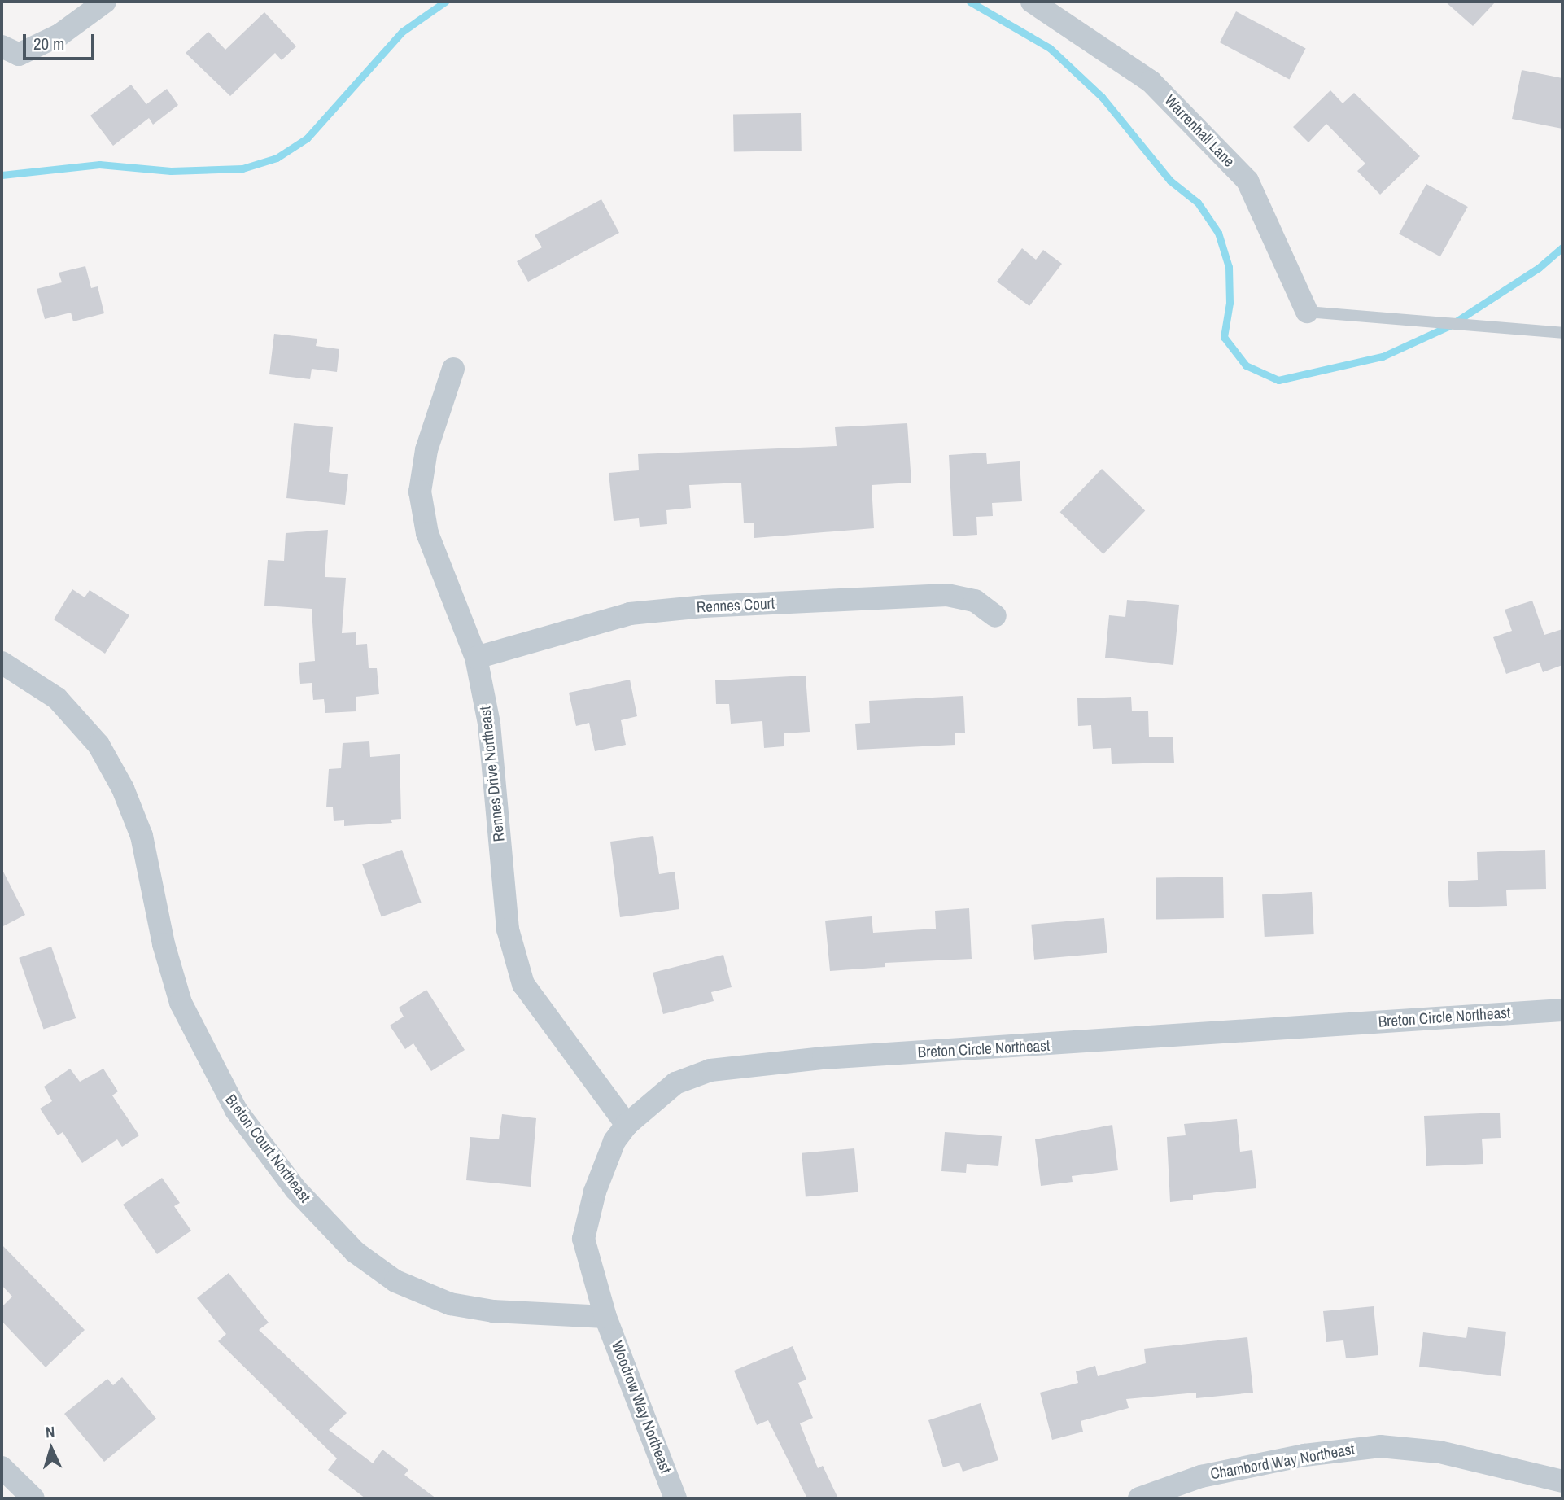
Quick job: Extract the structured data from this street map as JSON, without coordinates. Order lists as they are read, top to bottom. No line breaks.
{"streets":{"street":["Warrenhall Lane","Rennes Court","Rennes Drive Northeast","Breton Circle Northeast","Breton Court Northeast","Woodrow Way Northeast","Chambord Way Northeast"]},"crossings":[["Rennes Court","Rennes Drive Northeast"],["Rennes Drive Northeast","Breton Circle Northeast"],["Breton Circle Northeast","Breton Court Northeast"],["Breton Circle Northeast","Woodrow Way Northeast"],["Breton Court Northeast","Woodrow Way Northeast"]],"scale_bar":"20 m","north":"top"}
